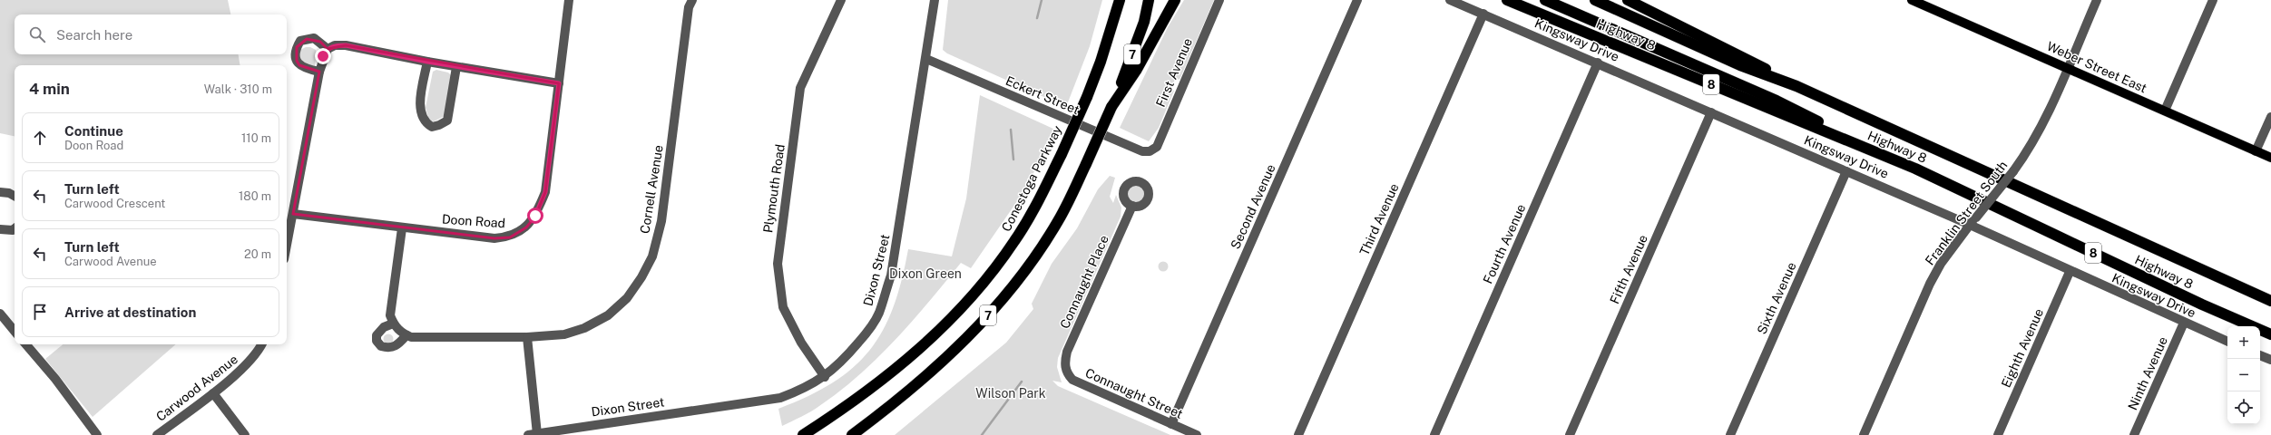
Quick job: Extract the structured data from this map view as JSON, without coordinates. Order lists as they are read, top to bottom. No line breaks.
{"streets":{"highway":["Highway 8","7","8","Conestoga Parkway"],"main road":["Weber Street East"],"street":["Kingsway Drive","First Avenue","Eckert Street","Plymouth Road","Cornell Avenue","Second Avenue","Franklin Street South","Third Avenue","Doon Road","Fourth Avenue","Fifth Avenue","Dixon Street","Connaught Place","Sixth Avenue","Eighth Avenue","Ninth Avenue","Carwood Avenue","Connaught Street"]},"crossings":[["Kingsway Drive","Franklin Street South"],["Kingsway Drive","Third Avenue"],["Kingsway Drive","Fourth Avenue"],["Kingsway Drive","Fifth Avenue"],["Kingsway Drive","Sixth Avenue"],["Kingsway Drive","Eighth Avenue"],["Kingsway Drive","Ninth Avenue"],["Weber Street East","Franklin Street South"],["First Avenue","Eckert Street"],["Eckert Street","Dixon Street"],["Plymouth Road","Dixon Street"],["Second Avenue","Connaught Street"],["Connaught Place","Connaught Street"]],"parks":["Dixon Green","Wilson Park"],"page":{"search":"Search here","heading":["4 min","Walk · 310 m"],"list":[["Continue","Doon Road","110 m"],["Turn left","Carwood Crescent","180 m"],["Turn left","Carwood Avenue","20 m"],"Arrive at destination"],"map_buttons":["+","−"]}}
